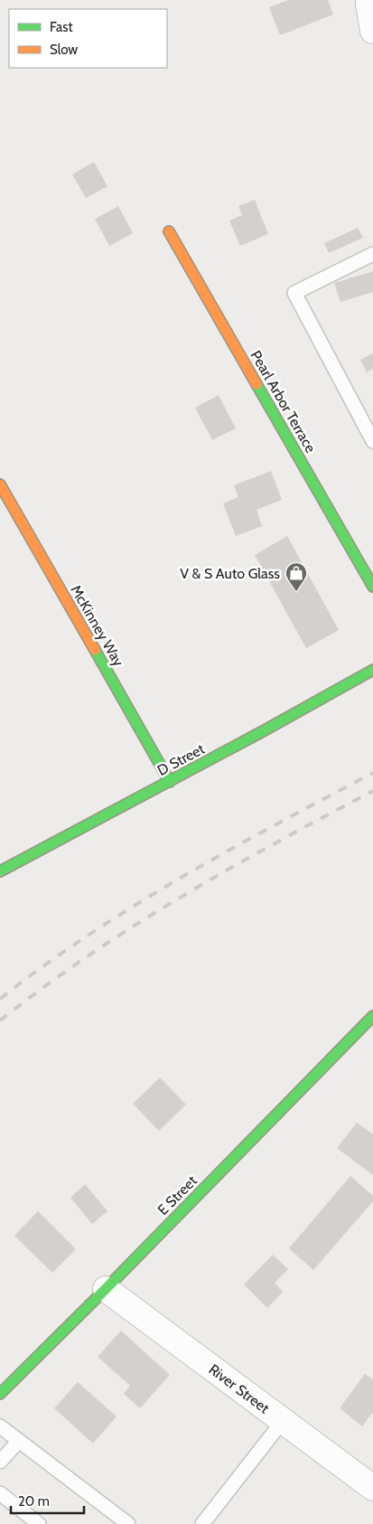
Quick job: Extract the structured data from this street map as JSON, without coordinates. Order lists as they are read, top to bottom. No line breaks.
{"streets":{"street":["Pearl Arbor Terrace","McKinney Way","D Street","E Street","River Street"]},"crossings":[["McKinney Way","D Street"],["E Street","River Street"]],"places":{"shop":["V & S Auto Glass"]},"legend":["Fast","Slow"],"scale_bar":"20 m"}
